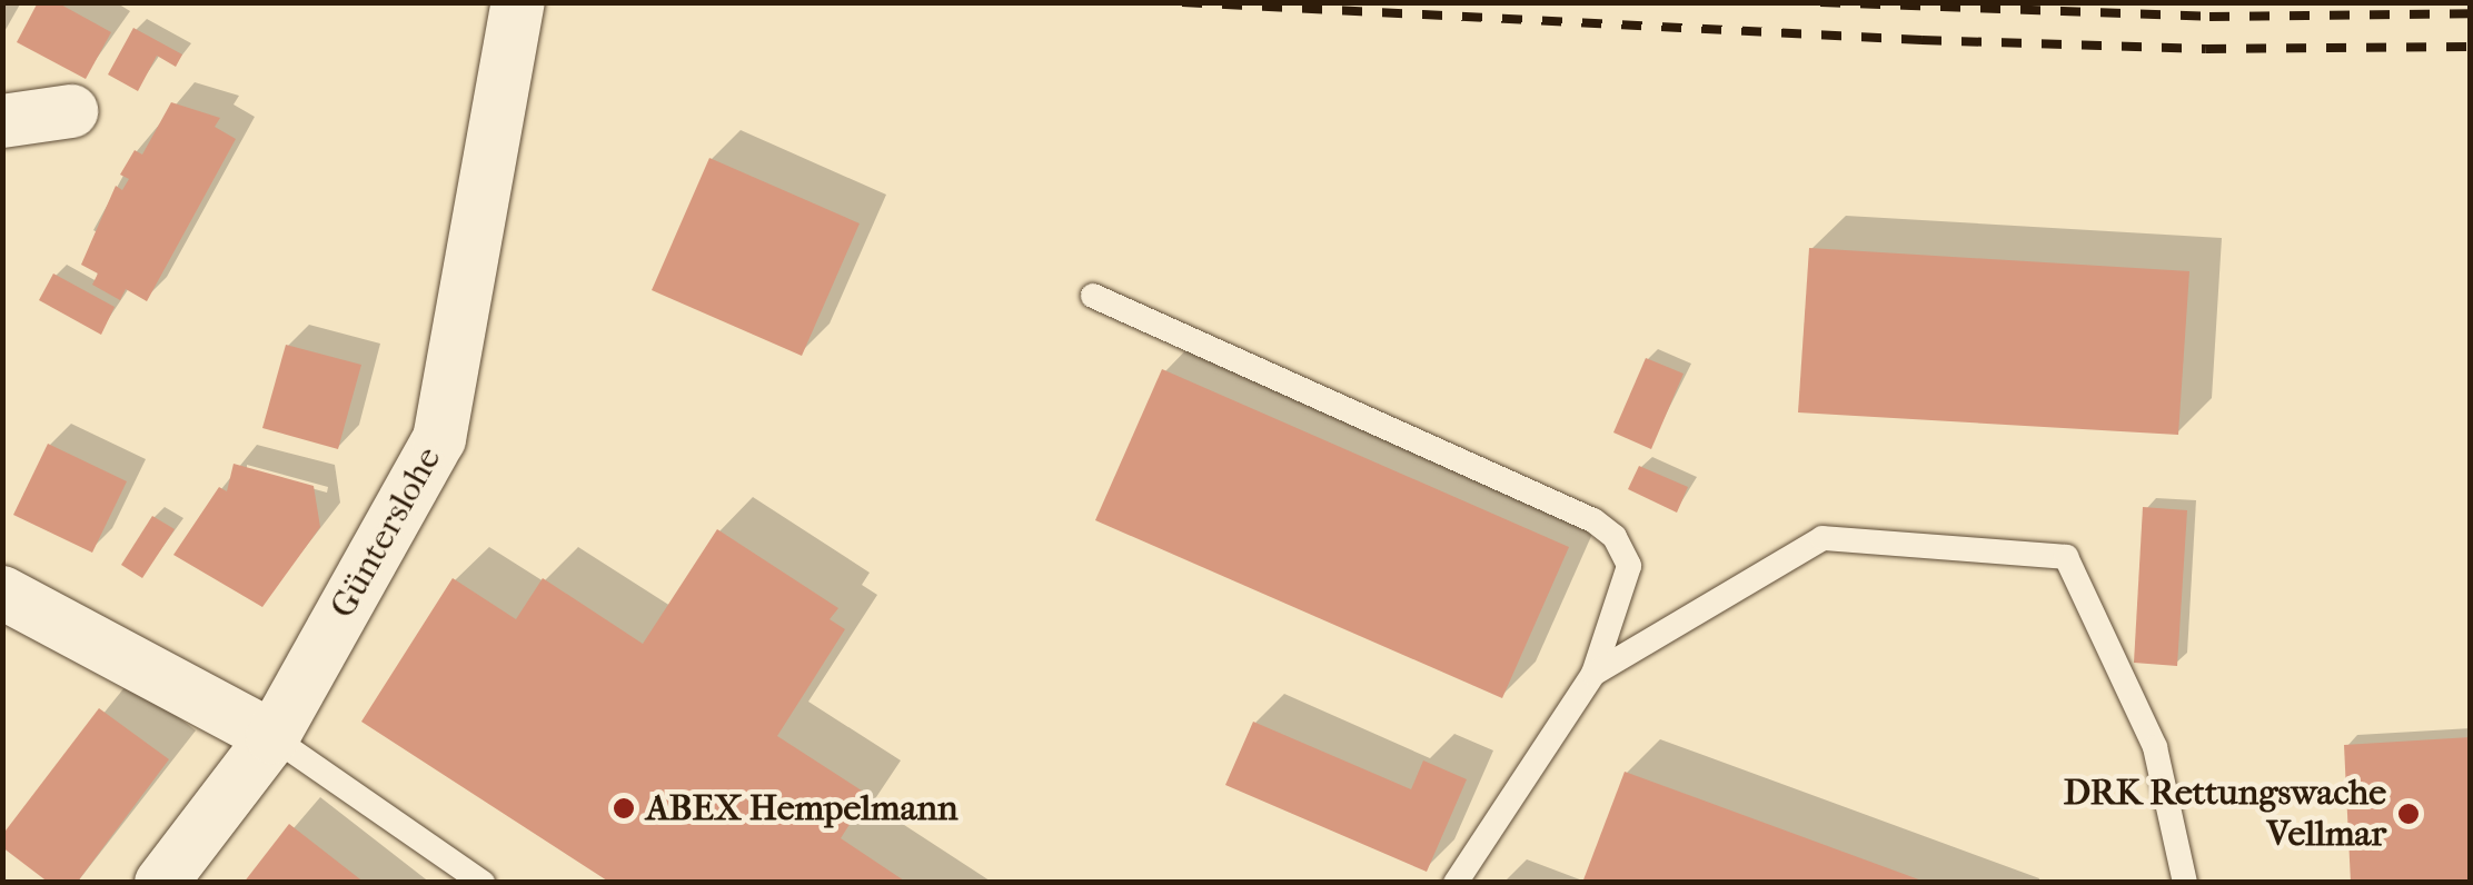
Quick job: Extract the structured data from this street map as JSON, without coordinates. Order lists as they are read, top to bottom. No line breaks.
{"streets":{"street":["Günterslohe"]},"places":["ABEX Hempelmann","DRK Rettungswache Vellmar"]}
